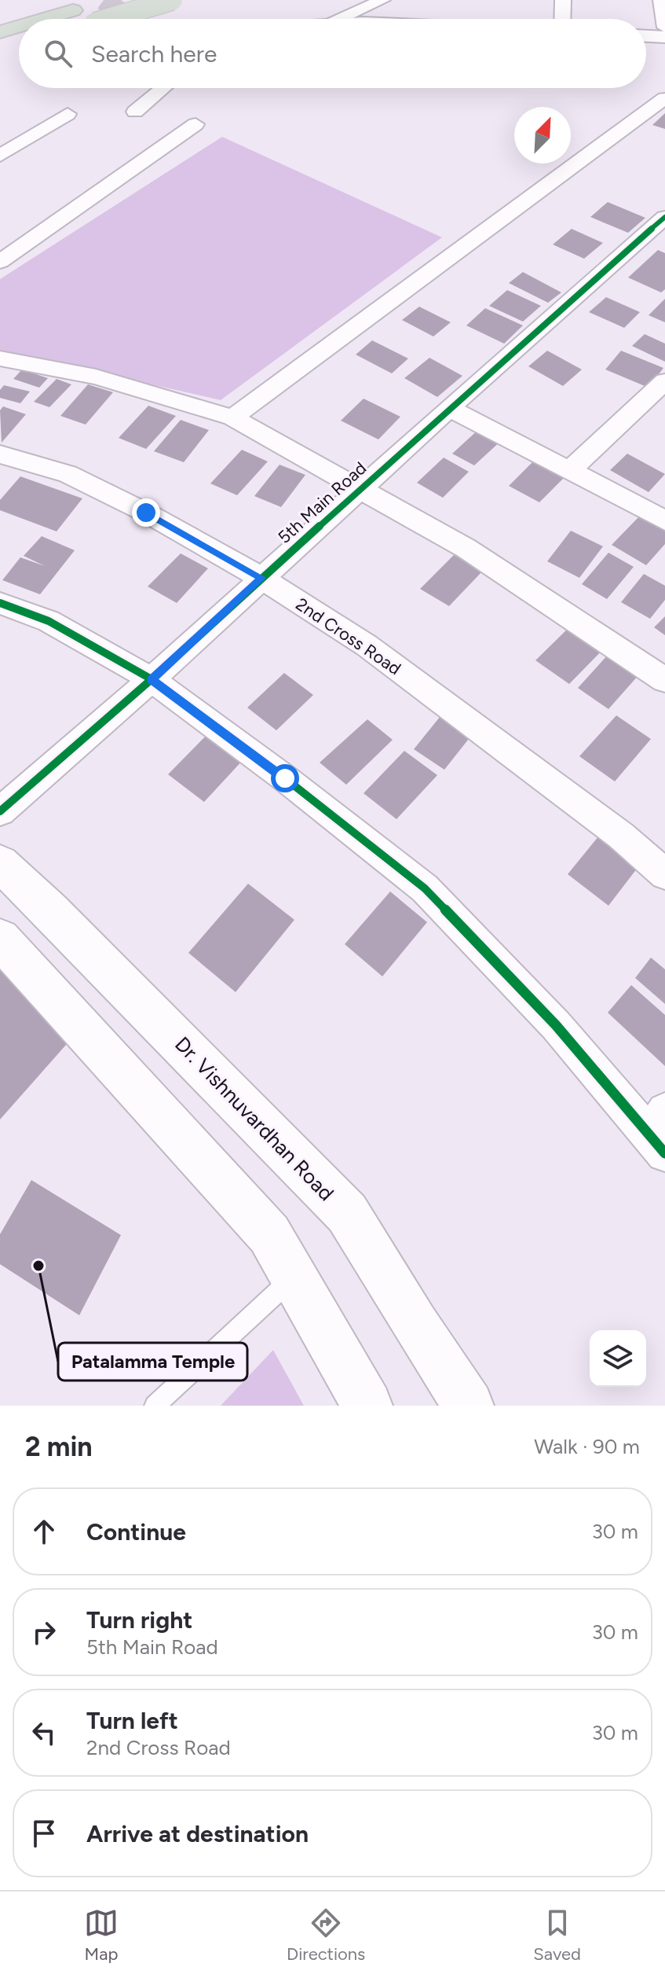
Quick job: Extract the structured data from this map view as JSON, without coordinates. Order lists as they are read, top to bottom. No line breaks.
{"streets":{"main road":["Dr. Vishnuvardhan Road"],"street":["5th Main Road","2nd Cross Road"]},"crossings":[["5th Main Road","2nd Cross Road"]],"places":["Patalamma Temple"],"north":"top right","page":{"search":"Search here","heading":["2 min","Walk · 90 m"],"list":[["Continue","30 m"],["Turn right","5th Main Road","30 m"],["Turn left","2nd Cross Road","30 m"],"Arrive at destination"],"nav":["Map","Directions","Saved"]}}
